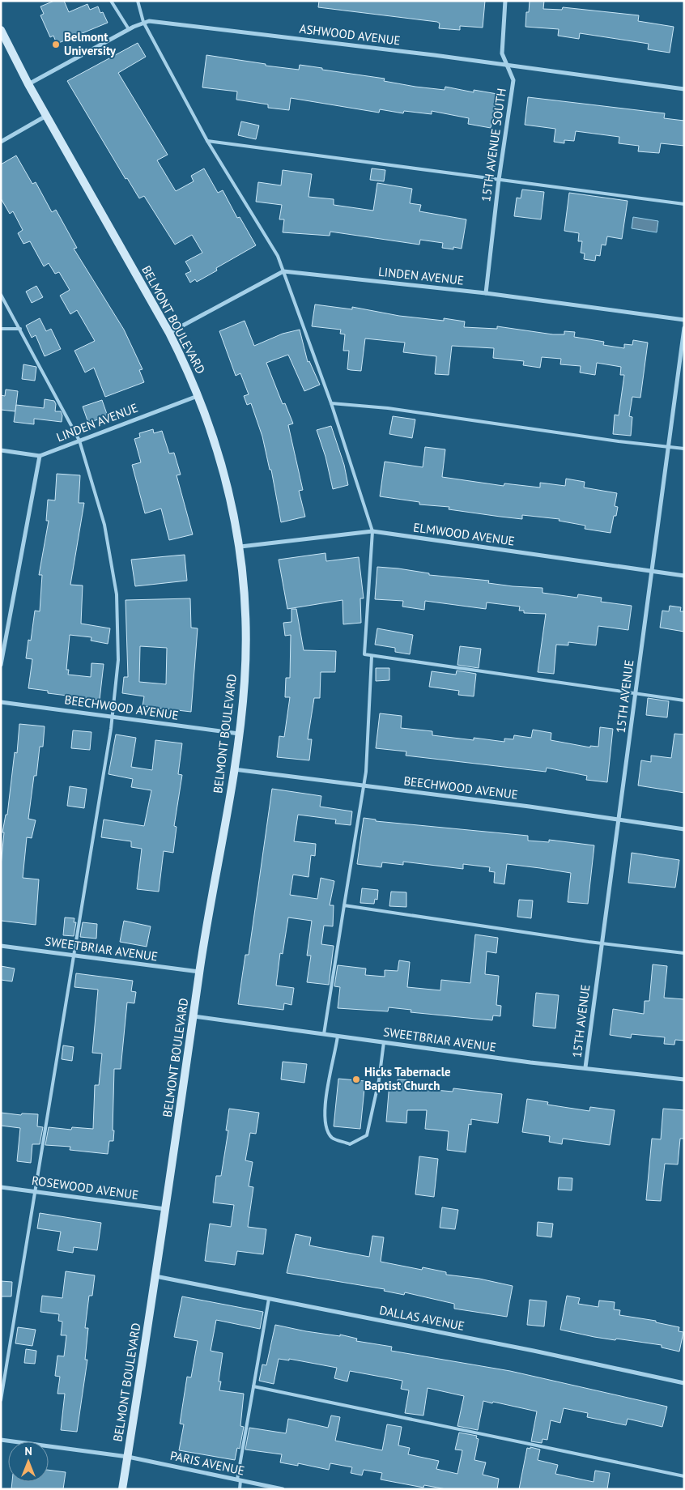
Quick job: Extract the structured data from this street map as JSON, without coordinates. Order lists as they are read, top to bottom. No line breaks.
{"streets":{"street":["ASHWOOD AVENUE","15TH AVENUE SOUTH","LINDEN AVENUE","BELMONT BOULEVARD","ELMWOOD AVENUE","15TH AVENUE","BEECHWOOD AVENUE","SWEETBRIAR AVENUE","ROSEWOOD AVENUE","DALLAS AVENUE","PARIS AVENUE"]},"crossings":[["ASHWOOD AVENUE","15TH AVENUE SOUTH"],["ASHWOOD AVENUE","BELMONT BOULEVARD"],["15TH AVENUE SOUTH","LINDEN AVENUE"],["LINDEN AVENUE","BELMONT BOULEVARD"],["BELMONT BOULEVARD","ELMWOOD AVENUE"],["BELMONT BOULEVARD","BEECHWOOD AVENUE"],["BELMONT BOULEVARD","SWEETBRIAR AVENUE"],["BELMONT BOULEVARD","ROSEWOOD AVENUE"],["BELMONT BOULEVARD","DALLAS AVENUE"],["BELMONT BOULEVARD","PARIS AVENUE"],["ELMWOOD AVENUE","15TH AVENUE"],["15TH AVENUE","BEECHWOOD AVENUE"],["15TH AVENUE","SWEETBRIAR AVENUE"]],"places":["Belmont University","Hicks Tabernacle Baptist Church"],"north":"top"}
